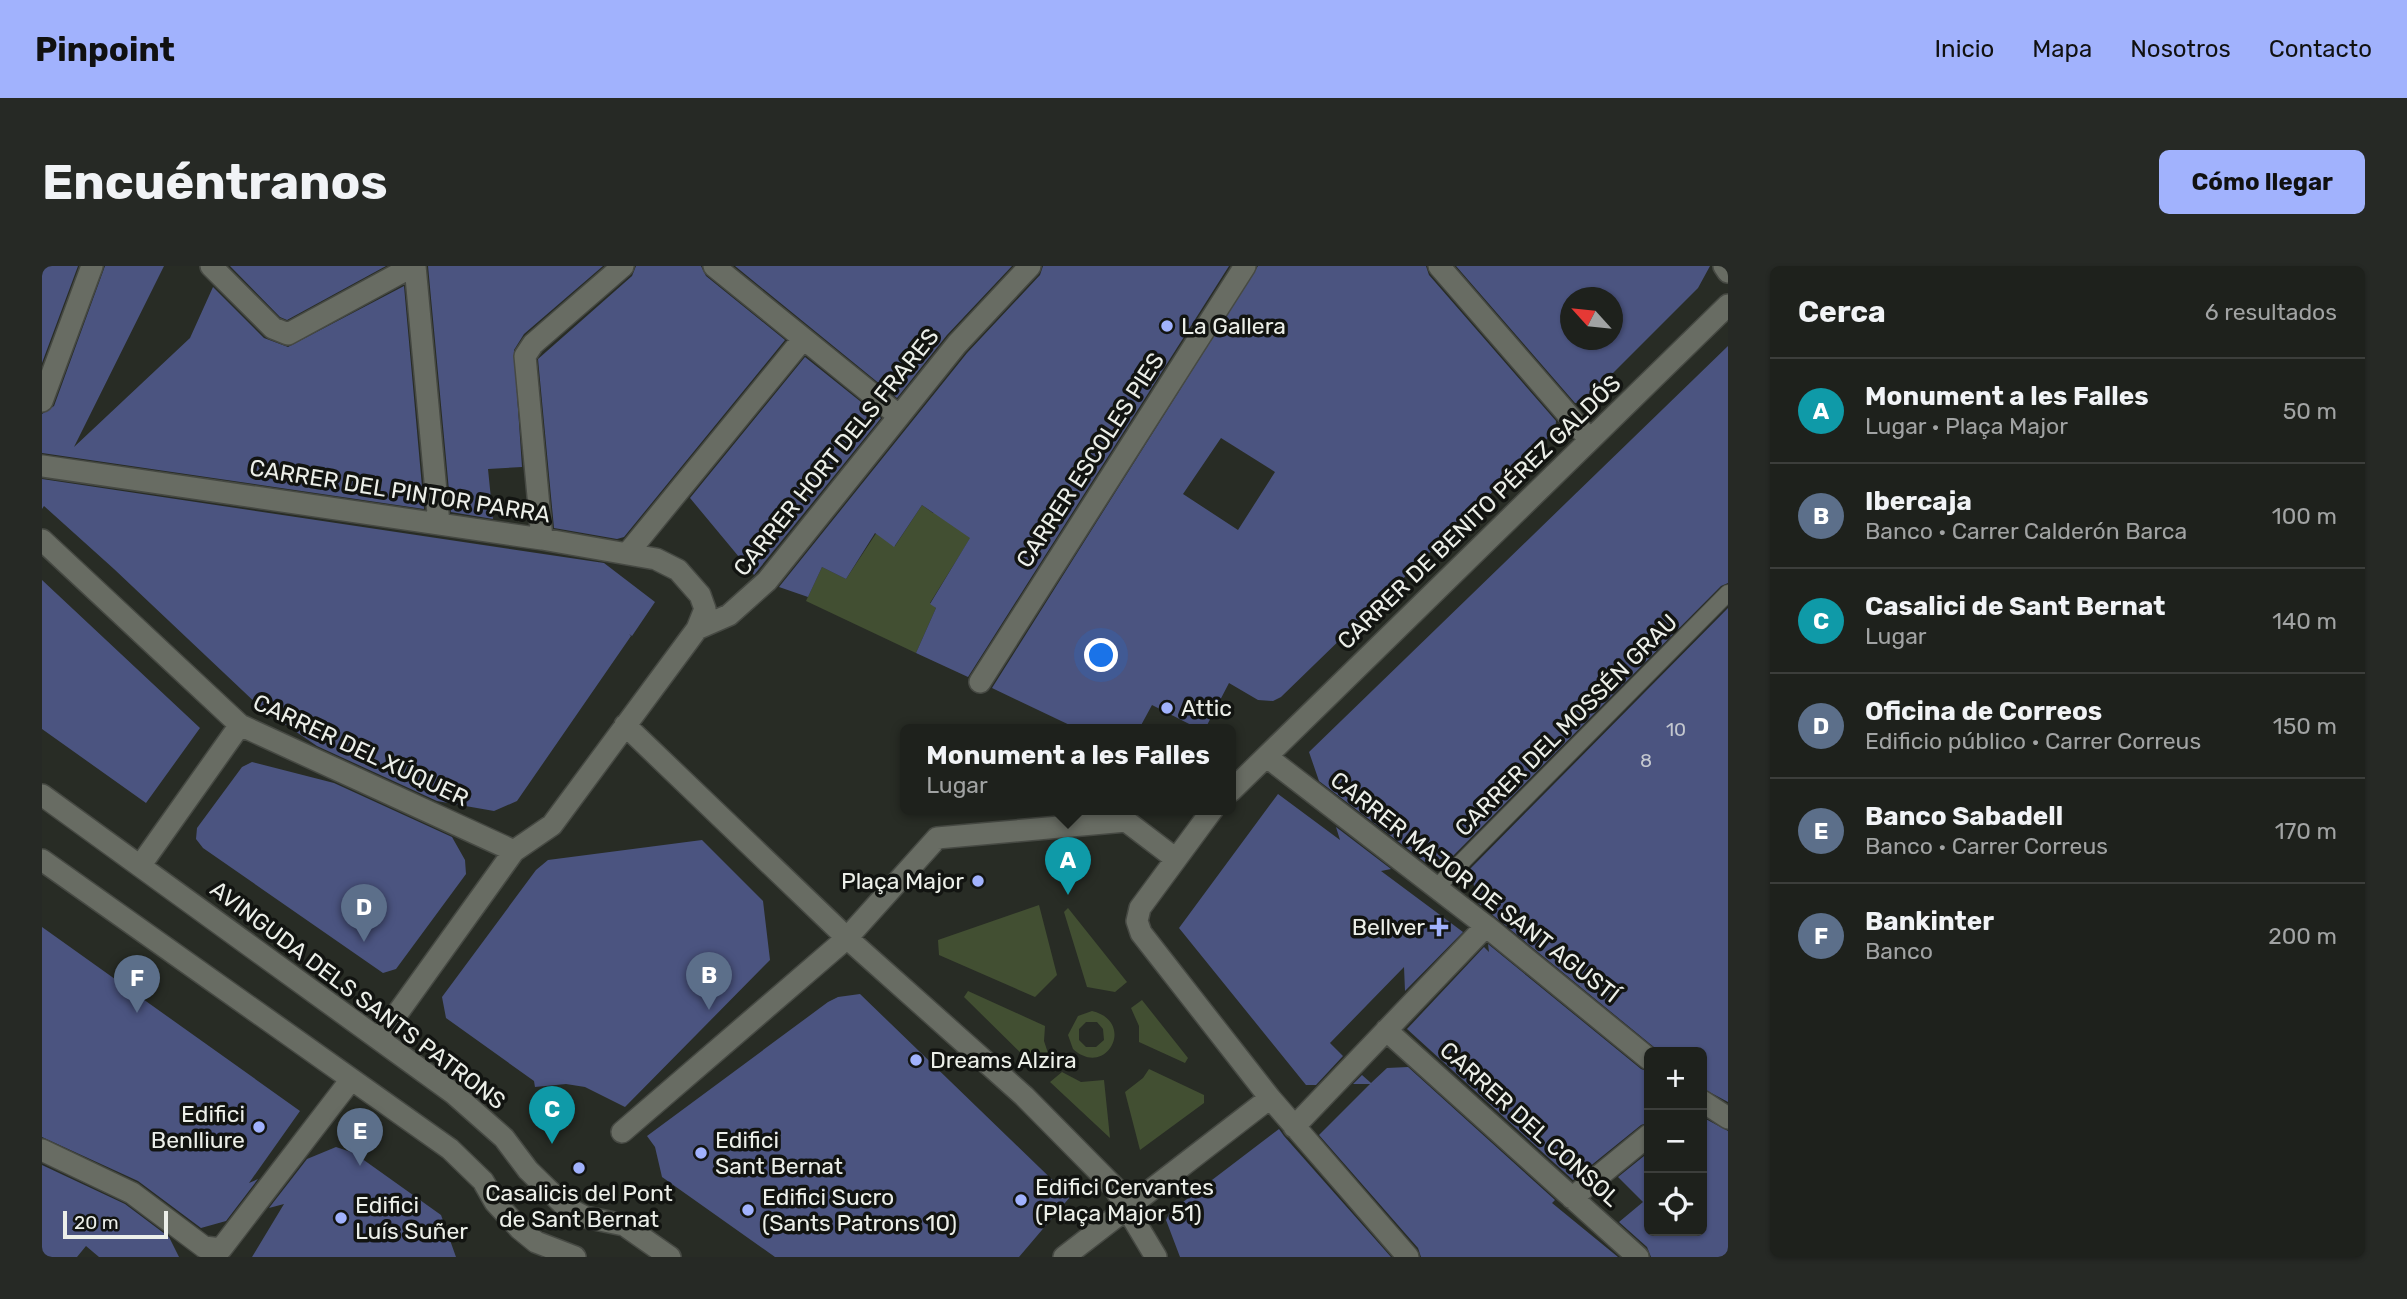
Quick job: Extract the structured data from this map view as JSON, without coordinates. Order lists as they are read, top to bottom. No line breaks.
{"streets":{"street":["CARRER HORT DELS FRARES","CARRER ESCOLES PIES","CARRER DEL PINTOR PARRA","CARRER DE BENITO PÉREZ GALDÓS","CARRER DEL XÚQUER","CARRER MAJOR DE SANT AGUSTÍ","AVINGUDA DELS SANTS PATRONS","CARRER DEL CONSOL"],"lane":["CARRER DEL MOSSÉN GRAU"]},"crossings":[["CARRER HORT DELS FRARES","CARRER DEL PINTOR PARRA"],["CARRER HORT DELS FRARES","CARRER DEL XÚQUER"],["CARRER HORT DELS FRARES","AVINGUDA DELS SANTS PATRONS"],["CARRER DE BENITO PÉREZ GALDÓS","CARRER MAJOR DE SANT AGUSTÍ"],["CARRER DEL MOSSÉN GRAU","CARRER MAJOR DE SANT AGUSTÍ"]],"places":{"other":["La Gallera","Attic","Plaça Major","Dreams Alzira","Edifici Benlliure","Edifici Sant Bernat","Casalicis del Pont de Sant Bernat","Edifici Cervantes (Plaça Major 51)","Edifici Sucro (Sants Patrons 10)","Edifici Luís Suñer"],"health":["Bellver"]},"house_numbers":["10","8"],"scale_bar":"20 m","north":"top left","page":{"header":"Pinpoint","nav":["Inicio","Mapa","Nosotros","Contacto"],"buttons":"Cómo llegar","title":"Encuéntranos","heading":["Cerca","6 resultados"],"list":[{"mark":"A","name":"Monument a les Falles","note":"Lugar · Plaça Major","value":"50 m"},{"mark":"B","name":"Ibercaja","note":"Banco · Carrer Calderón Barca","value":"100 m"},{"mark":"C","name":"Casalici de Sant Bernat","note":"Lugar","value":"140 m"},{"mark":"D","name":"Oficina de Correos","note":"Edificio público · Carrer Correus","value":"150 m"},{"mark":"E","name":"Banco Sabadell","note":"Banco · Carrer Correus","value":"170 m"},{"mark":"F","name":"Bankinter","note":"Banco","value":"200 m"}],"popup":["Monument a les Falles","Lugar"],"pins":["A","D","B","F","C","E"],"map_buttons":["+","−"],"scale":"20 m"}}
